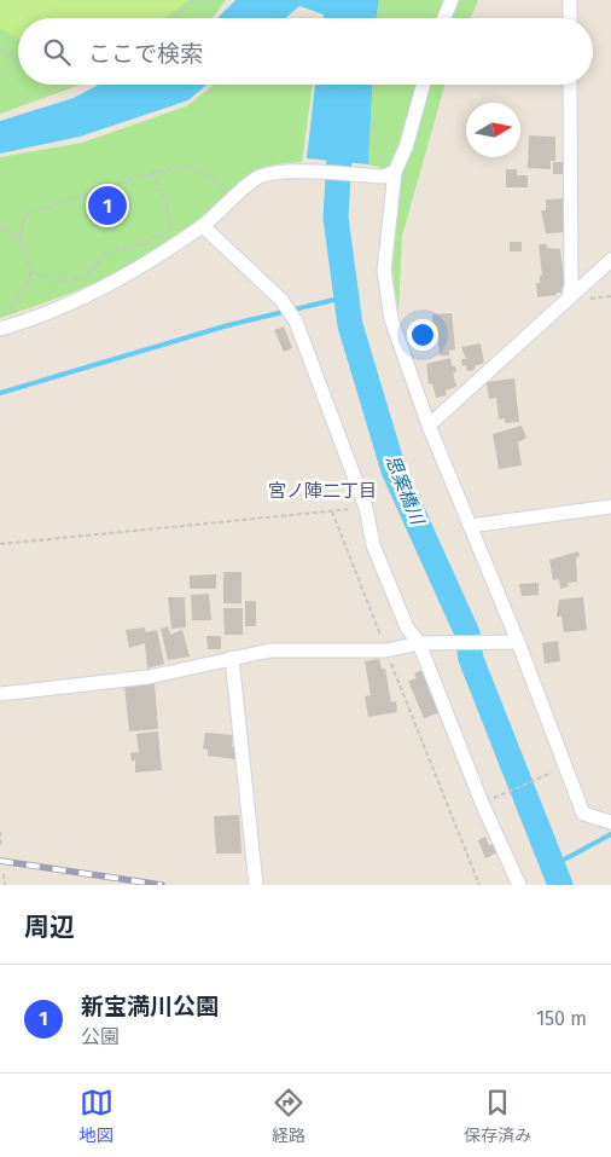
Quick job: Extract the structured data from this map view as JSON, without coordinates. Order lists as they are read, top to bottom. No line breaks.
{"districts":["宮ノ陣二丁目"],"water":["思案橋川"],"north":"right","page":{"search":"ここで検索","pins":"1","heading":"周辺","list":[{"mark":"1","name":"新宝満川公園","note":"公園","value":"150 m"}],"nav":["地図","経路","保存済み"]}}
